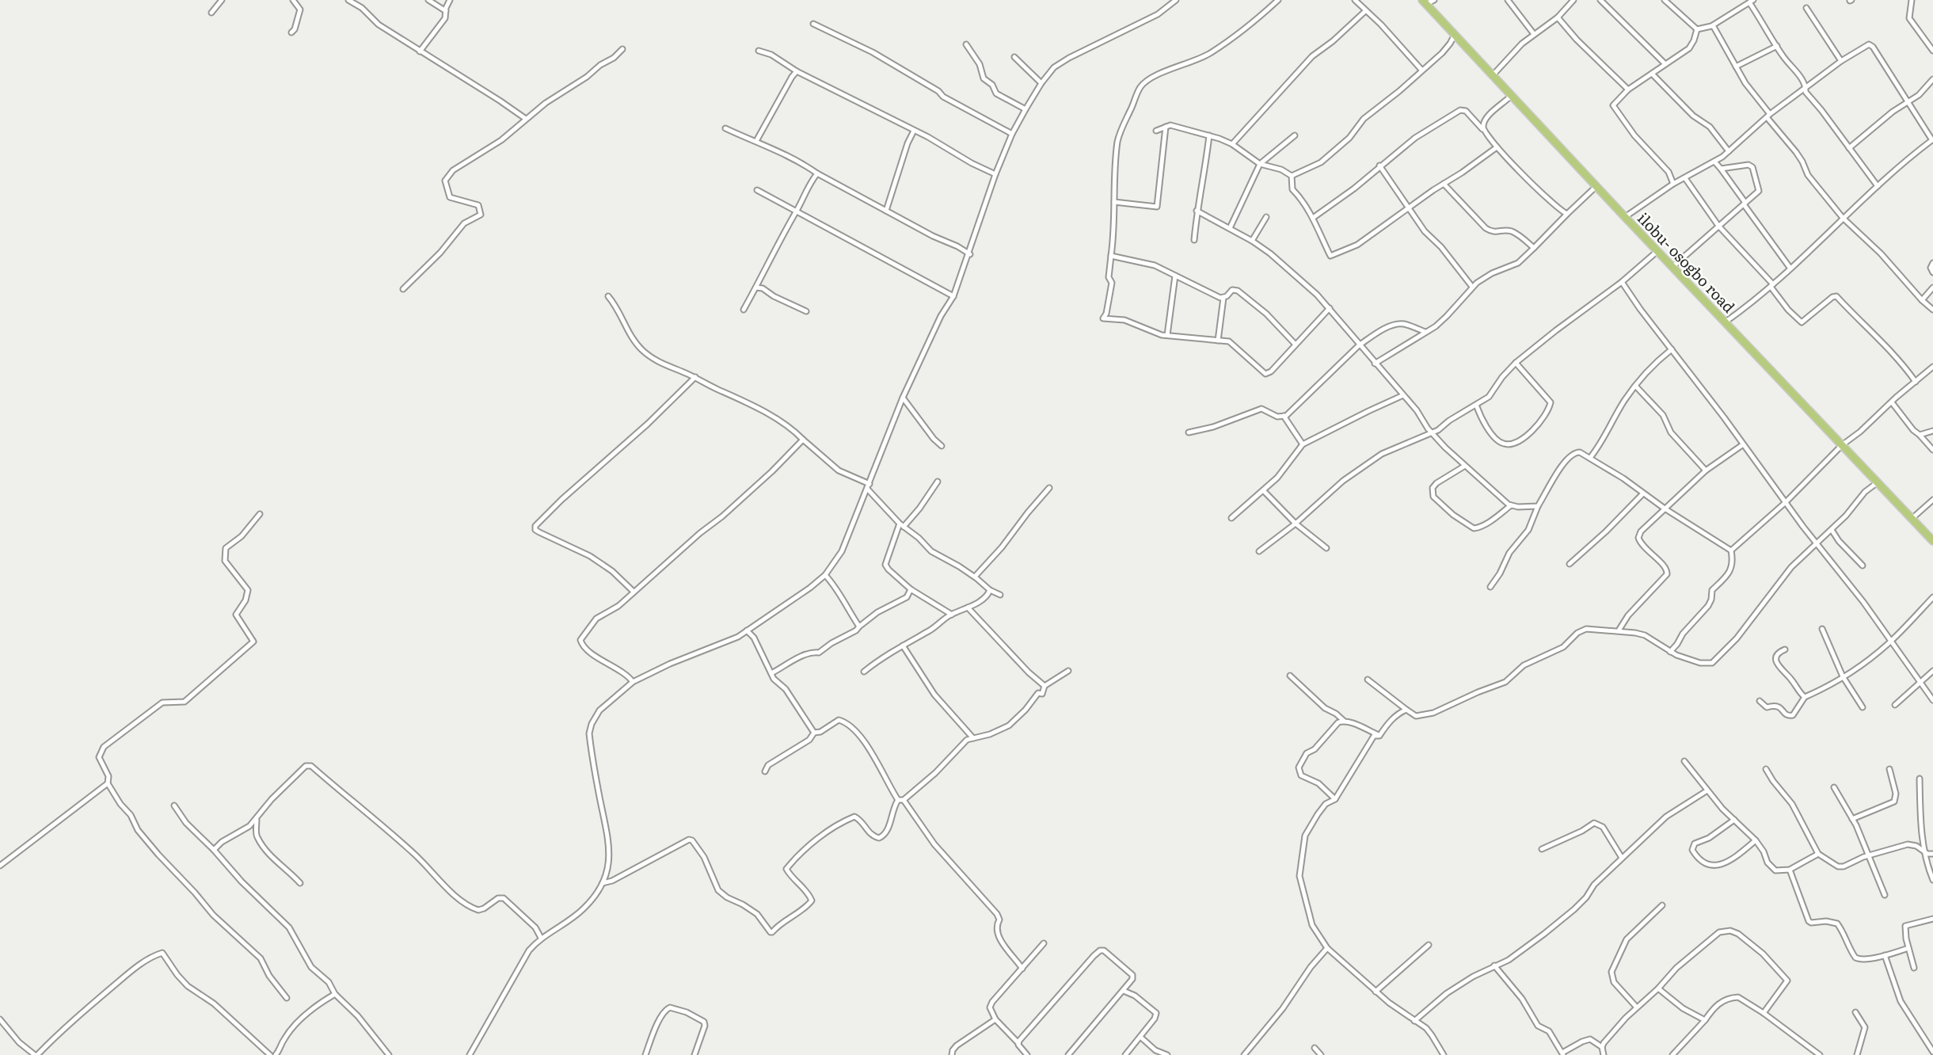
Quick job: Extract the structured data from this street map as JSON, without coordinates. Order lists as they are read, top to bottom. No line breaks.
{"streets":{"main road":["ilobu- osogbo road"]}}
